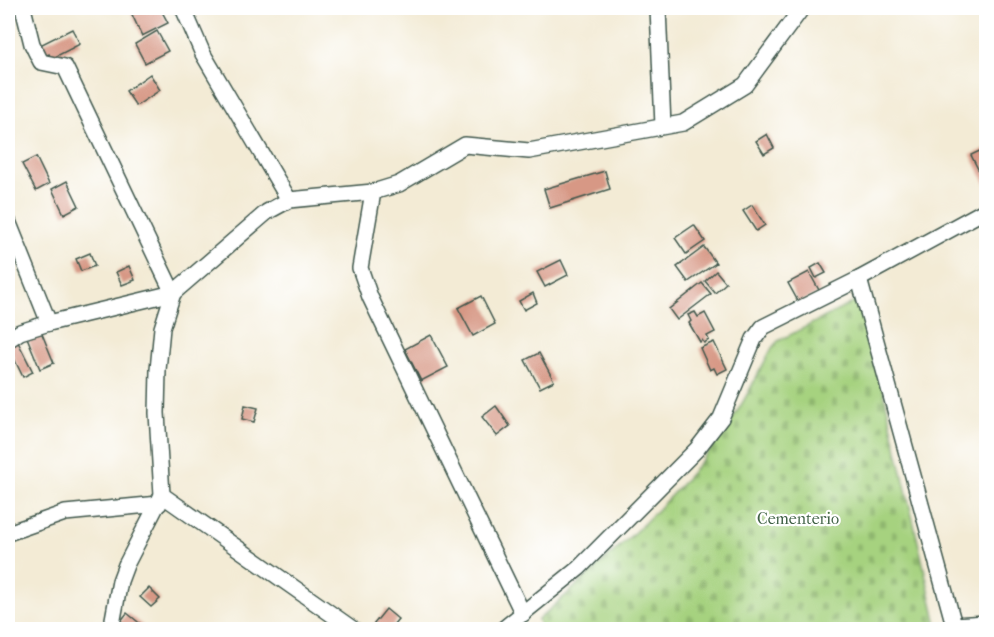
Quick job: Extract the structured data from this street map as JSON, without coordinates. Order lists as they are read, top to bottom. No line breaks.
{"parks":["Cementerio"]}
